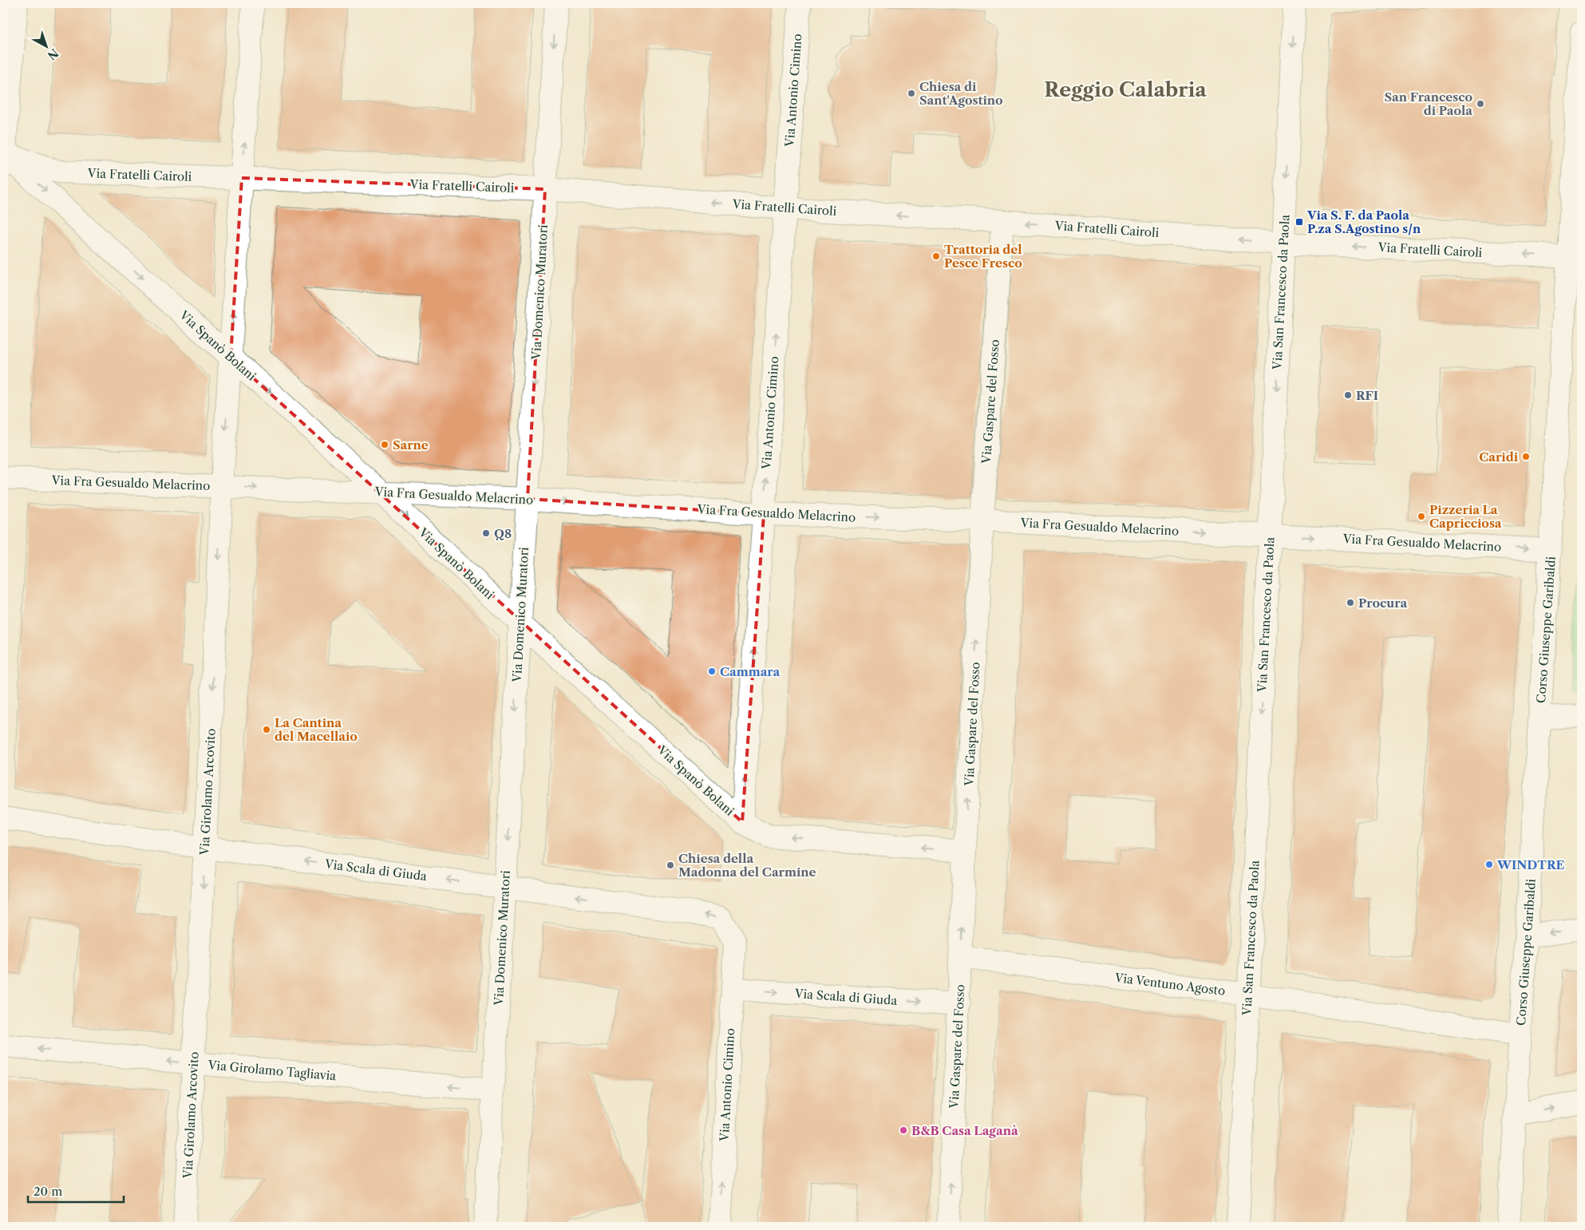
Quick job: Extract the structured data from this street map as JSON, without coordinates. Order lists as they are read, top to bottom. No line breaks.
{"streets":{"street":["Via Antonio Cimino","Via Fratelli Cairoli","Via Domenico Muratori","Via San Francesco da Paola","Via Spanò Bolani","Via Gaspare del Fosso","Via Fra Gesualdo Melacrino","Corso Giuseppe Garibaldi","Via Girolamo Arcovito","Via Scala di Giuda","Via Ventuno Agosto","Via Girolamo Tagliavia"]},"crossings":[["Via Antonio Cimino","Via Fratelli Cairoli"],["Via Antonio Cimino","Via Spanò Bolani"],["Via Antonio Cimino","Via Fra Gesualdo Melacrino"],["Via Antonio Cimino","Via Scala di Giuda"],["Via Fratelli Cairoli","Via Domenico Muratori"],["Via Fratelli Cairoli","Via San Francesco da Paola"],["Via Fratelli Cairoli","Via Spanò Bolani"],["Via Fratelli Cairoli","Via Gaspare del Fosso"],["Via Fratelli Cairoli","Corso Giuseppe Garibaldi"],["Via Fratelli Cairoli","Via Girolamo Arcovito"],["Via Domenico Muratori","Via Spanò Bolani"],["Via Domenico Muratori","Via Fra Gesualdo Melacrino"],["Via Domenico Muratori","Via Scala di Giuda"],["Via Domenico Muratori","Via Girolamo Tagliavia"],["Via San Francesco da Paola","Via Fra Gesualdo Melacrino"],["Via San Francesco da Paola","Via Ventuno Agosto"],["Via Spanò Bolani","Via Gaspare del Fosso"],["Via Spanò Bolani","Via Fra Gesualdo Melacrino"],["Via Spanò Bolani","Via Girolamo Arcovito"],["Via Gaspare del Fosso","Via Fra Gesualdo Melacrino"],["Via Gaspare del Fosso","Via Scala di Giuda"],["Via Gaspare del Fosso","Via Ventuno Agosto"],["Via Fra Gesualdo Melacrino","Corso Giuseppe Garibaldi"],["Via Fra Gesualdo Melacrino","Via Girolamo Arcovito"],["Corso Giuseppe Garibaldi","Via Ventuno Agosto"],["Via Girolamo Arcovito","Via Scala di Giuda"],["Via Girolamo Arcovito","Via Girolamo Tagliavia"]],"one_way":["Via Antonio Cimino","Via Fratelli Cairoli","Via Domenico Muratori","Via San Francesco da Paola","Via Gaspare del Fosso","Via Fra Gesualdo Melacrino","Via Girolamo Tagliavia"],"districts":["Reggio Calabria"],"places":{"other":["Chiesa di Sant'Agostino","San Francesco di Paola","Trattoria del Pesce Fresco","RFI","Sarne","Caridi","Pizzeria La Capricciosa","Q8","Procura","Cammara","La Cantina del Macellaio","WINDTRE","Chiesa della Madonna del Carmine","B&B Casa Laganà"],"transit":["Via S. F. da Paola P.za S.Agostino s/n"]},"scale_bar":"20 m","north":"bottom right"}
